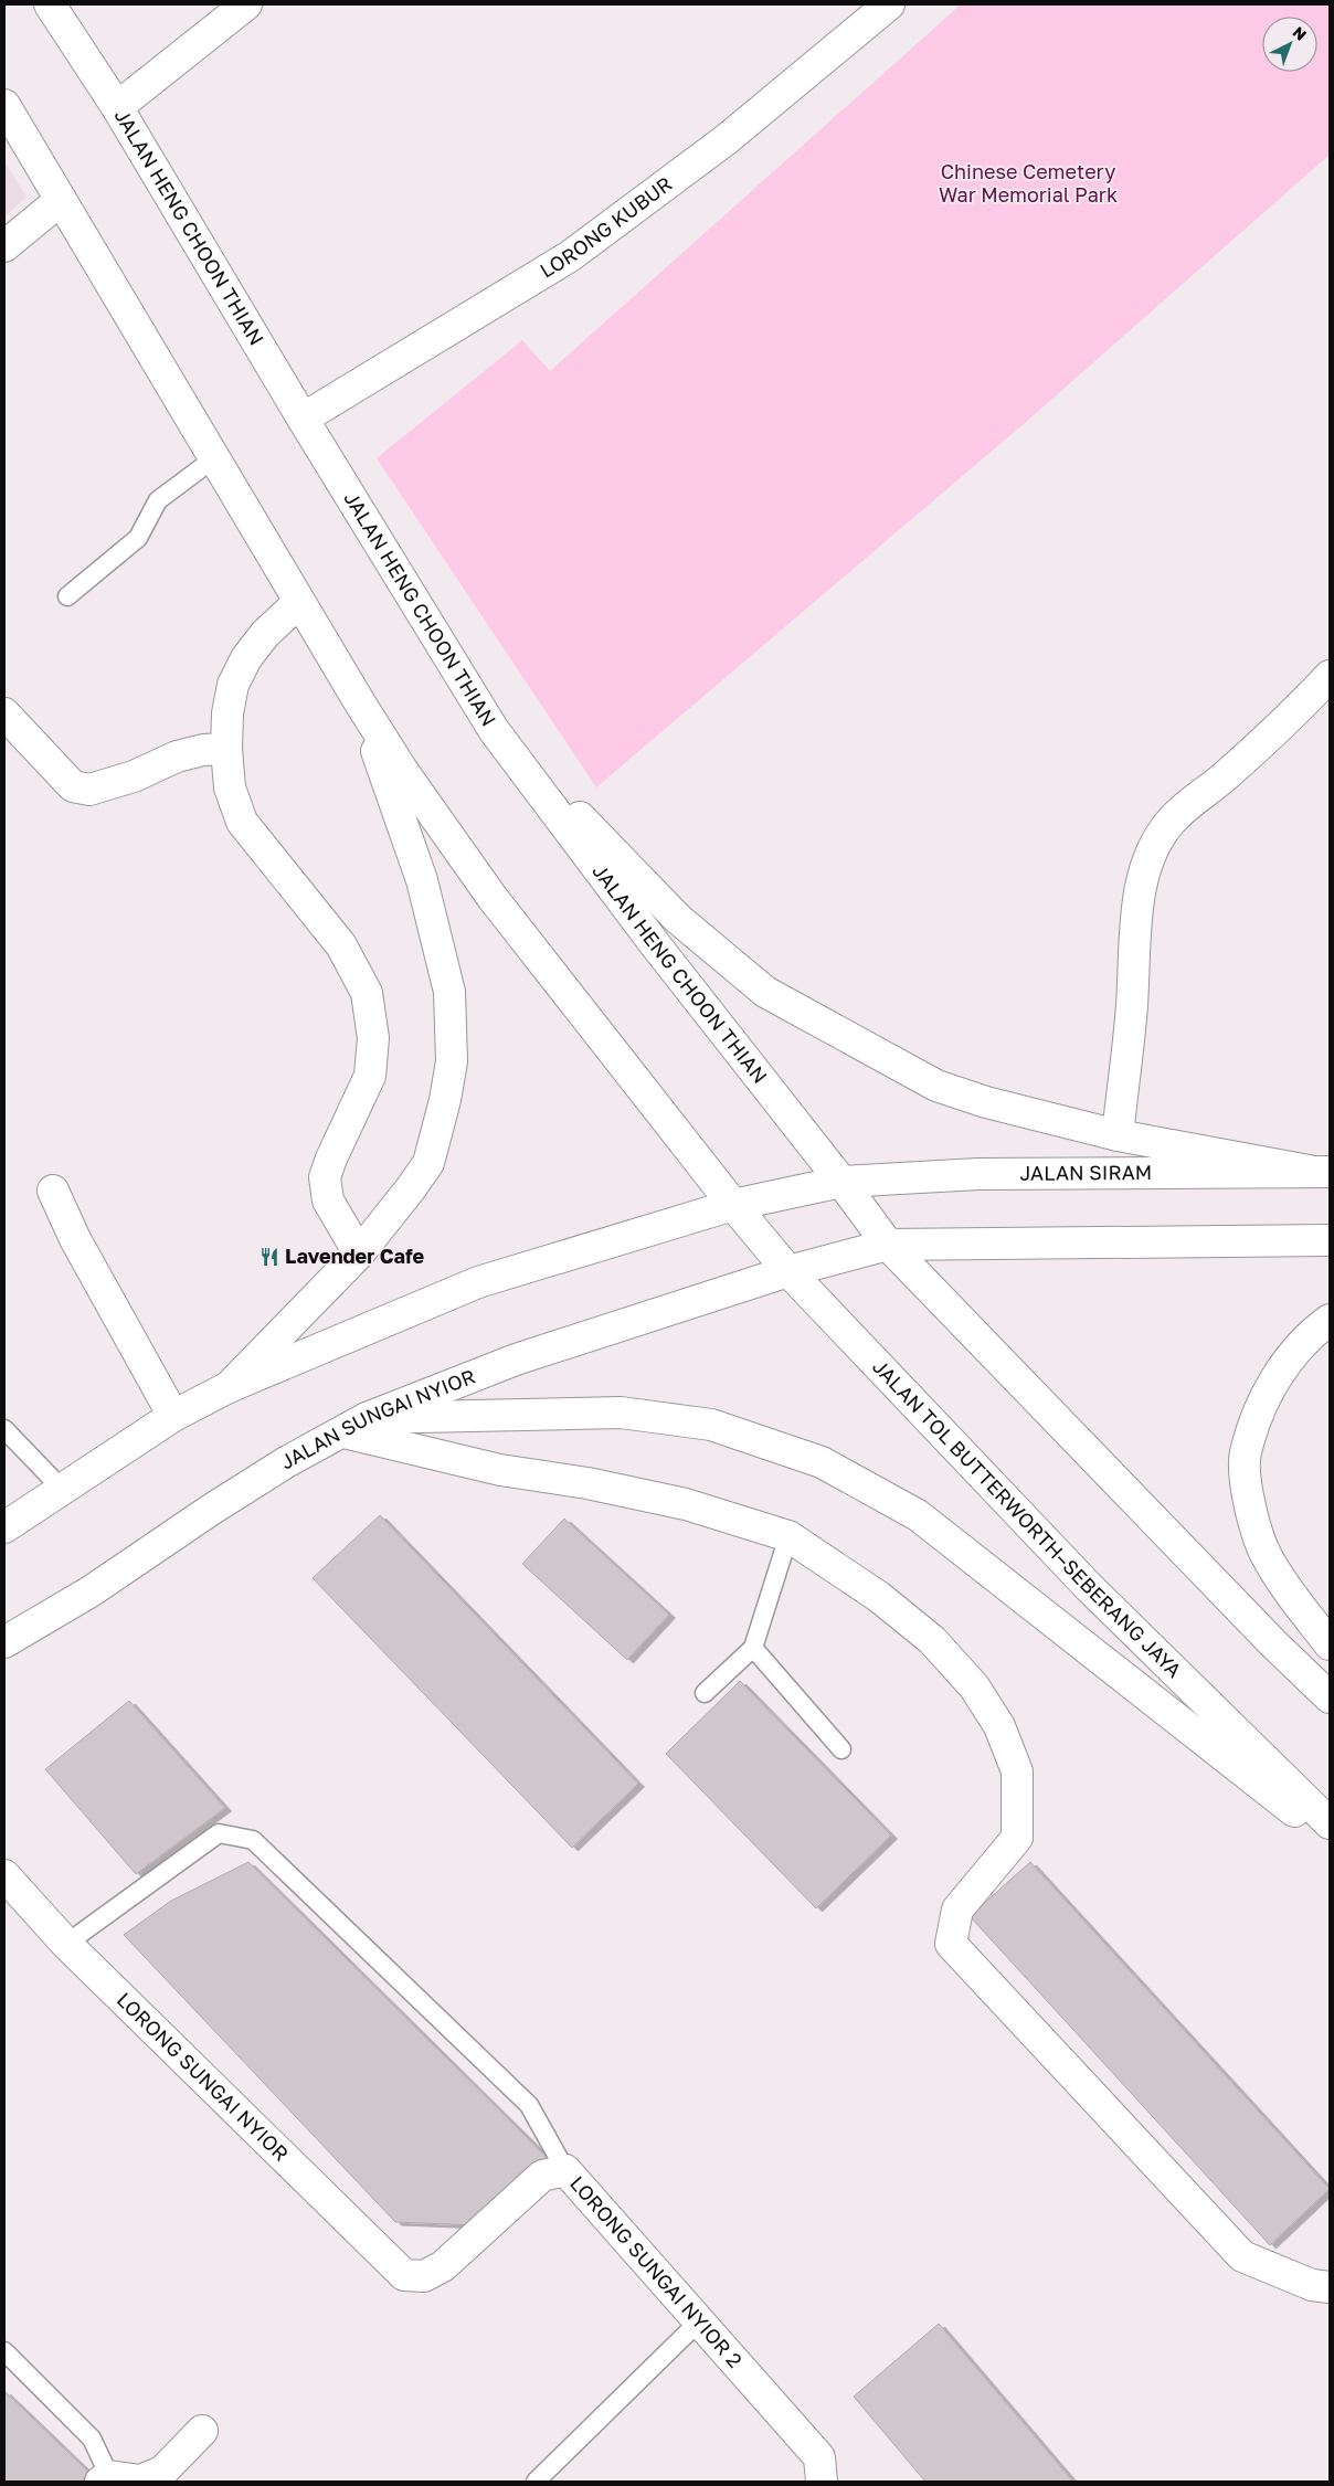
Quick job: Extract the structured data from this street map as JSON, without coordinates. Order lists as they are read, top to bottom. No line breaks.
{"streets":{"main road":["LORONG KUBUR","JALAN HENG CHOON THIAN","JALAN SIRAM","JALAN SUNGAI NYIOR","JALAN TOL BUTTERWORTH–SEBERANG JAYA","LORONG SUNGAI NYIOR","LORONG SUNGAI NYIOR 2"]},"crossings":[["LORONG KUBUR","JALAN HENG CHOON THIAN"],["JALAN HENG CHOON THIAN","JALAN SIRAM"],["JALAN SIRAM","JALAN TOL BUTTERWORTH–SEBERANG JAYA"],["JALAN SUNGAI NYIOR","JALAN TOL BUTTERWORTH–SEBERANG JAYA"],["LORONG SUNGAI NYIOR","LORONG SUNGAI NYIOR 2"]],"parks":["Chinese Cemetery War Memorial Park"],"places":{"restaurant":["Lavender Cafe"]},"north":"top right"}
